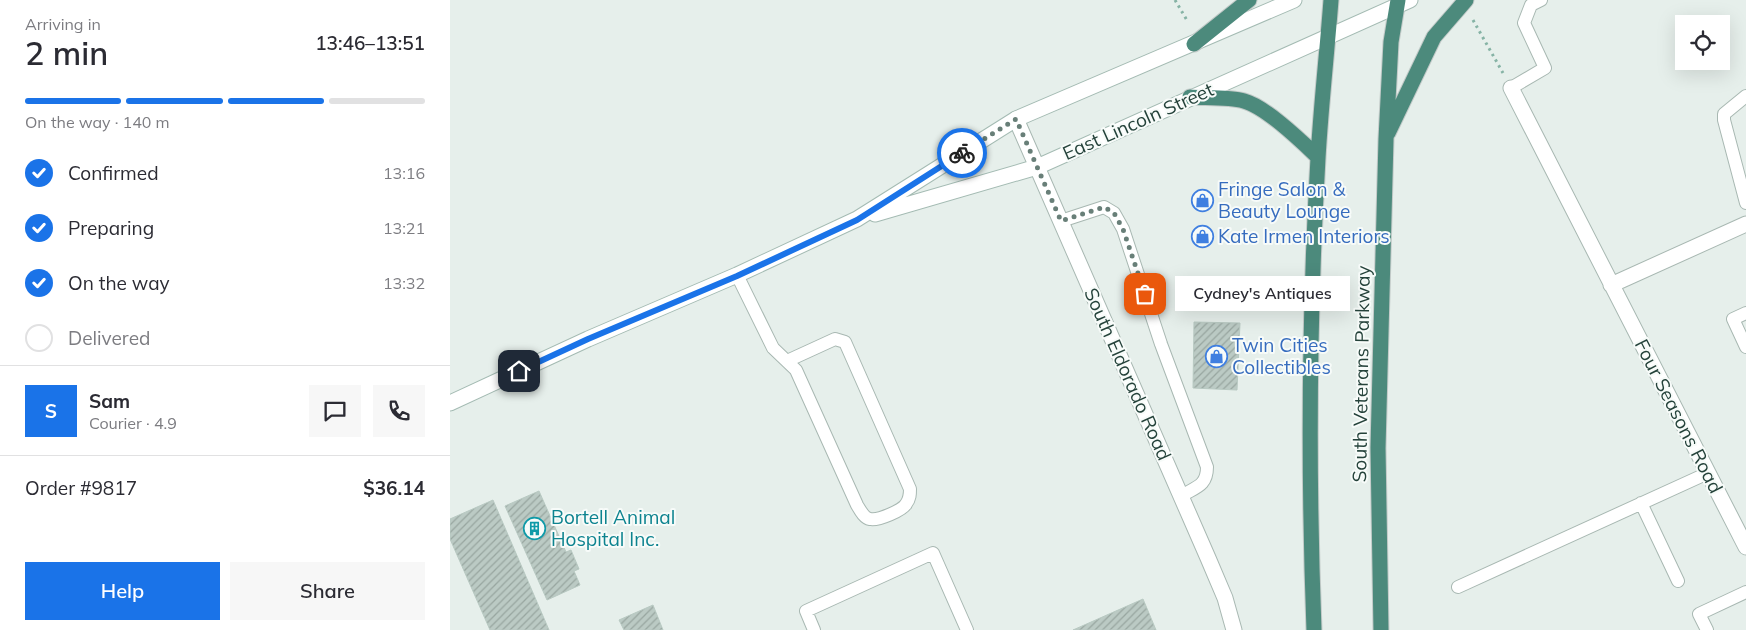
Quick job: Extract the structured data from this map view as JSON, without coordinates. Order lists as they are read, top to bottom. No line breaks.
{"streets":{"highway":["South Veterans Parkway"],"main road":["East Lincoln Street","South Eldorado Road","Four Seasons Road"]},"crossings":[["East Lincoln Street","South Eldorado Road"],["East Lincoln Street","South Veterans Parkway"]],"places":{"shop":["Fringe Salon & Beauty Lounge","Kate Irmen Interiors","Twin Cities Collectibles"],"other":["Cydney's Antiques"],"building":["Bortell Animal Hospital Inc."]},"page":{"heading":["2 min","Arriving in","13:46–13:51"],"panel":["Sam","Courier · 4.9","Order #9817","$36.14"],"bar":"On the way · 140 m","list":[["Confirmed","13:16"],["Preparing","13:21"],["On the way","13:32"],"Delivered"],"bubble":"Cydney's Antiques","round":"S","buttons":["Help","Share"]}}
